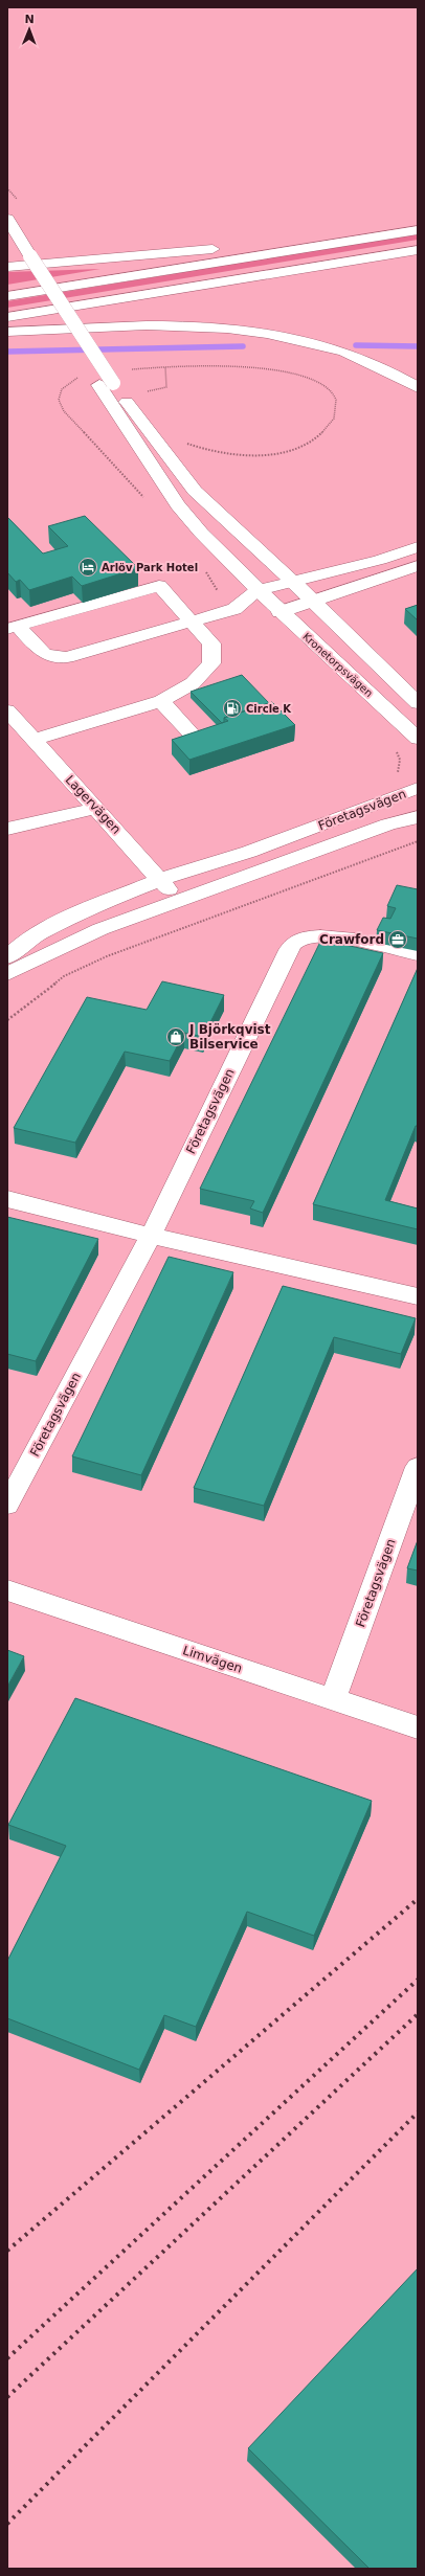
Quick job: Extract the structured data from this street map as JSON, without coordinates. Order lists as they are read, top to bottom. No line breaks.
{"streets":{"main road":["Kronetorpsvägen","Lagervägen","Företagsvägen","Limvägen"]},"crossings":[["Lagervägen","Företagsvägen"],["Företagsvägen","Limvägen"]],"places":{"hotel":["Arlöv Park Hotel"],"fuel station":["Circle K"],"office":["Crawford"],"shop":["J Björkqvist Bilservice"]},"north":"top"}
